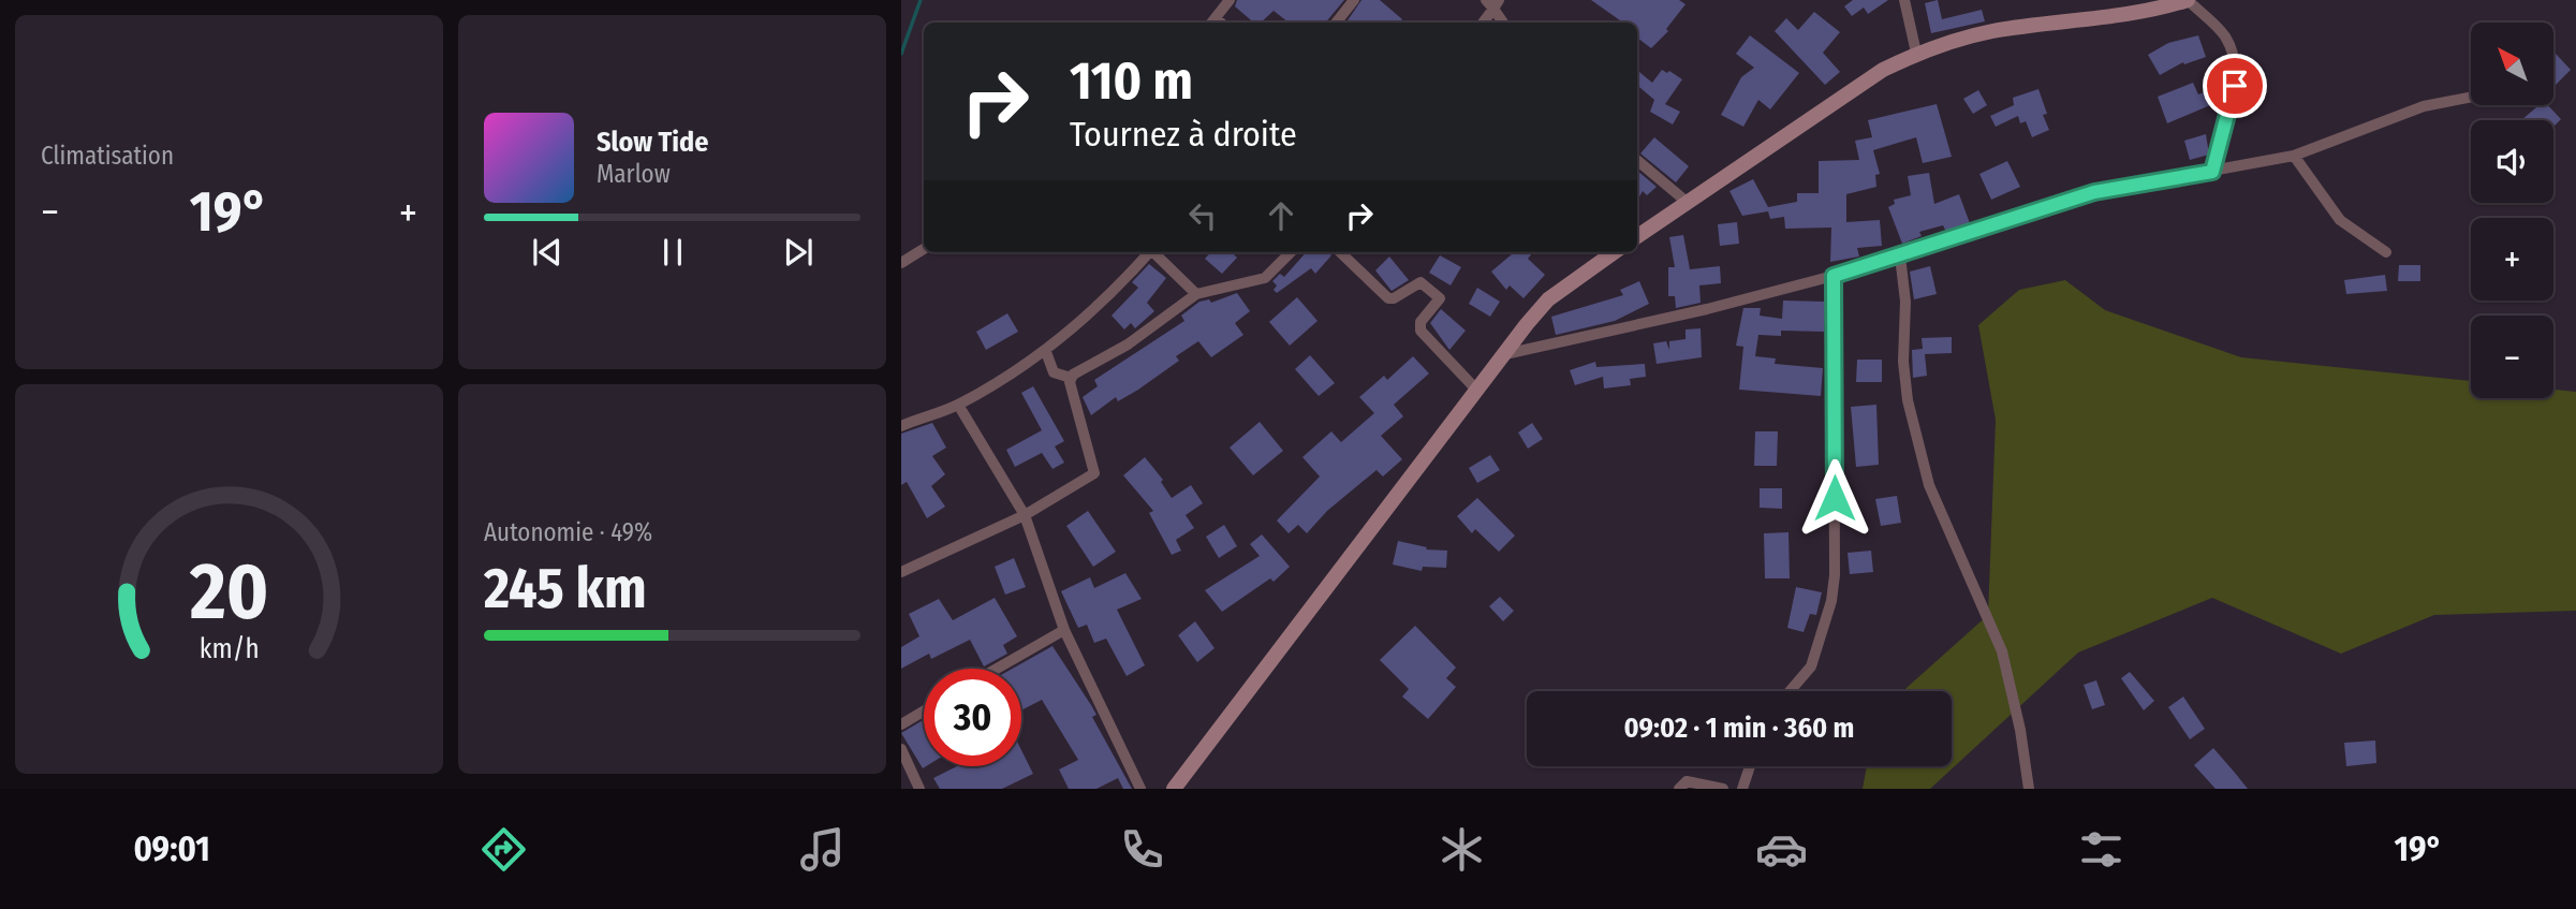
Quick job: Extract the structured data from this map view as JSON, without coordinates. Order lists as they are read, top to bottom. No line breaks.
{"north":"top left","page":{"tile":["Climatisation",["Autonomie · 49%","245 km"]],"map_buttons":["+","−"],"turn":["110 m","Tournez à droite"],"song":["Slow Tide","Marlow"],"heat":["−","19°","+"],"limit":"30","trip":"09:02 · 1 min · 360 m","tabs":["09:01","19°"],"gauge":["20","km/h"]}}
